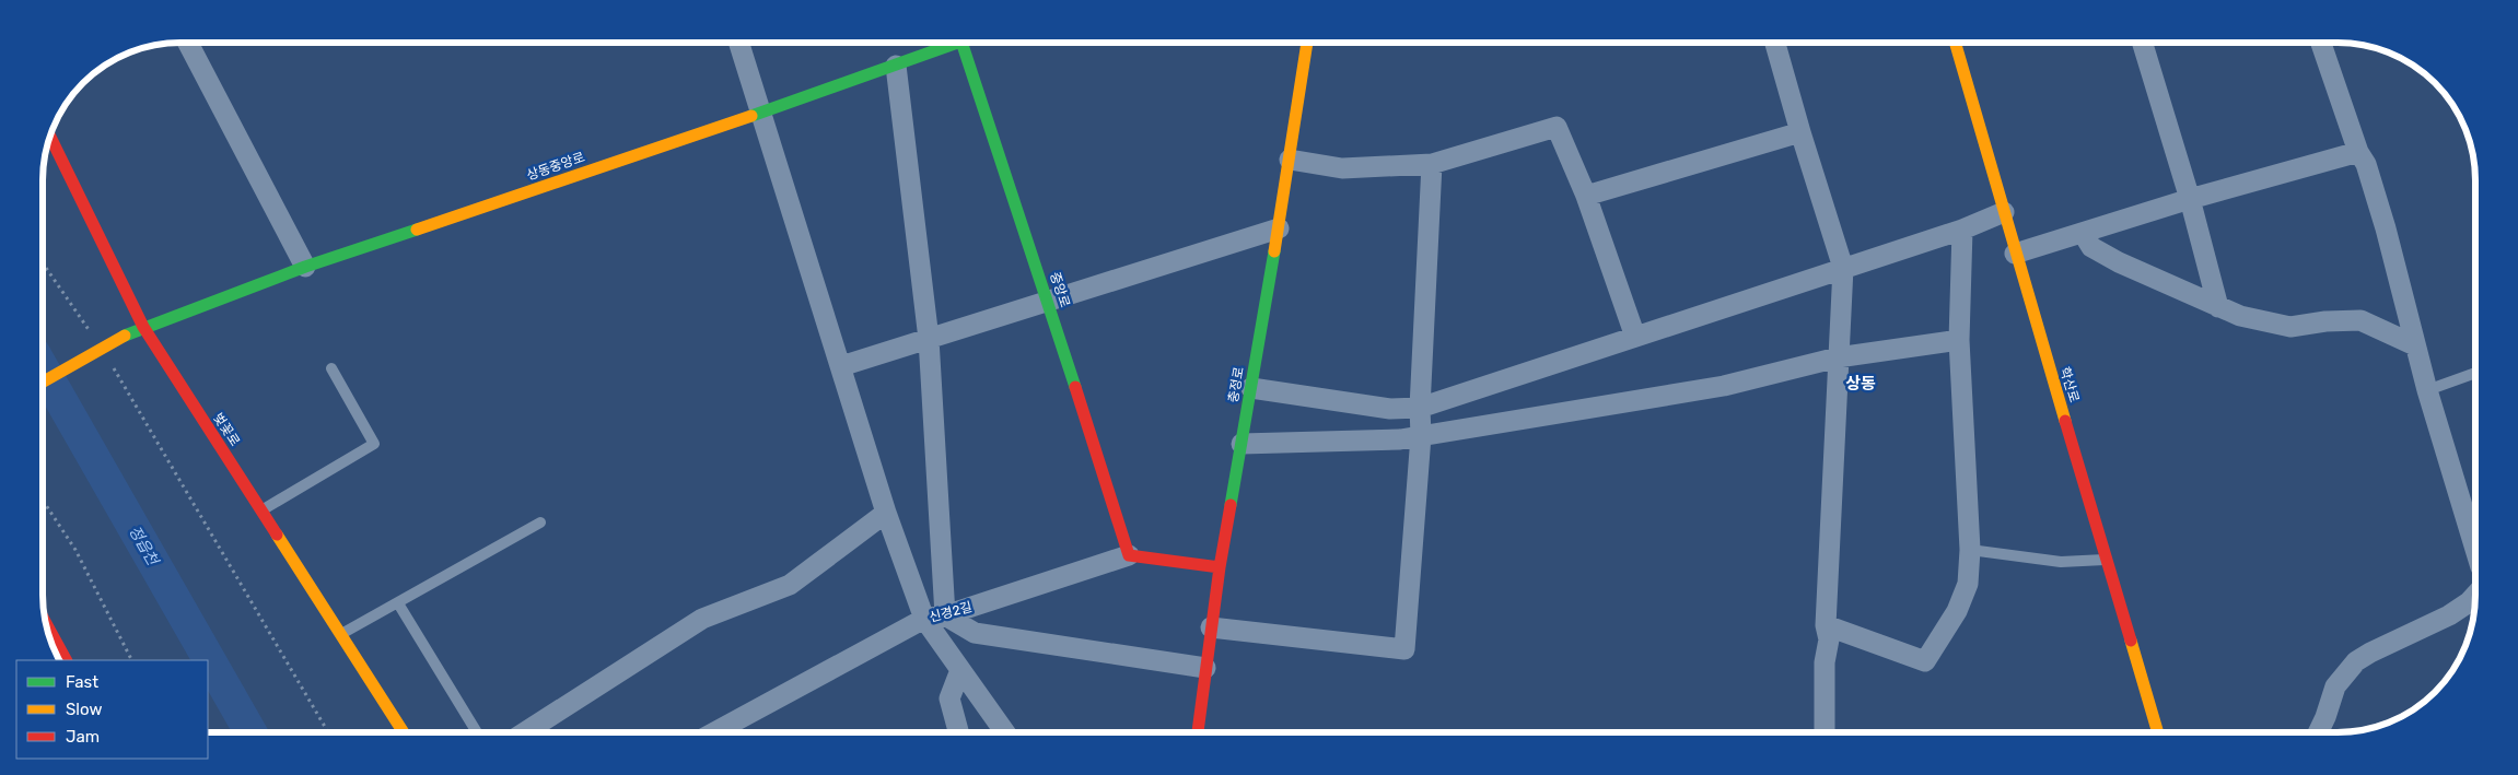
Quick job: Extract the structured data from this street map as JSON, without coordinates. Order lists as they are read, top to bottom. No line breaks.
{"streets":{"street":["상동중앙로","중앙로","충정로","학산로","벚꽃로","신경2길"]},"crossings":[["상동중앙로","벚꽃로"],["중앙로","신경2길"],["충정로","신경2길"]],"districts":["상동"],"water":["정읍천"],"legend":["Fast","Slow","Jam"]}
